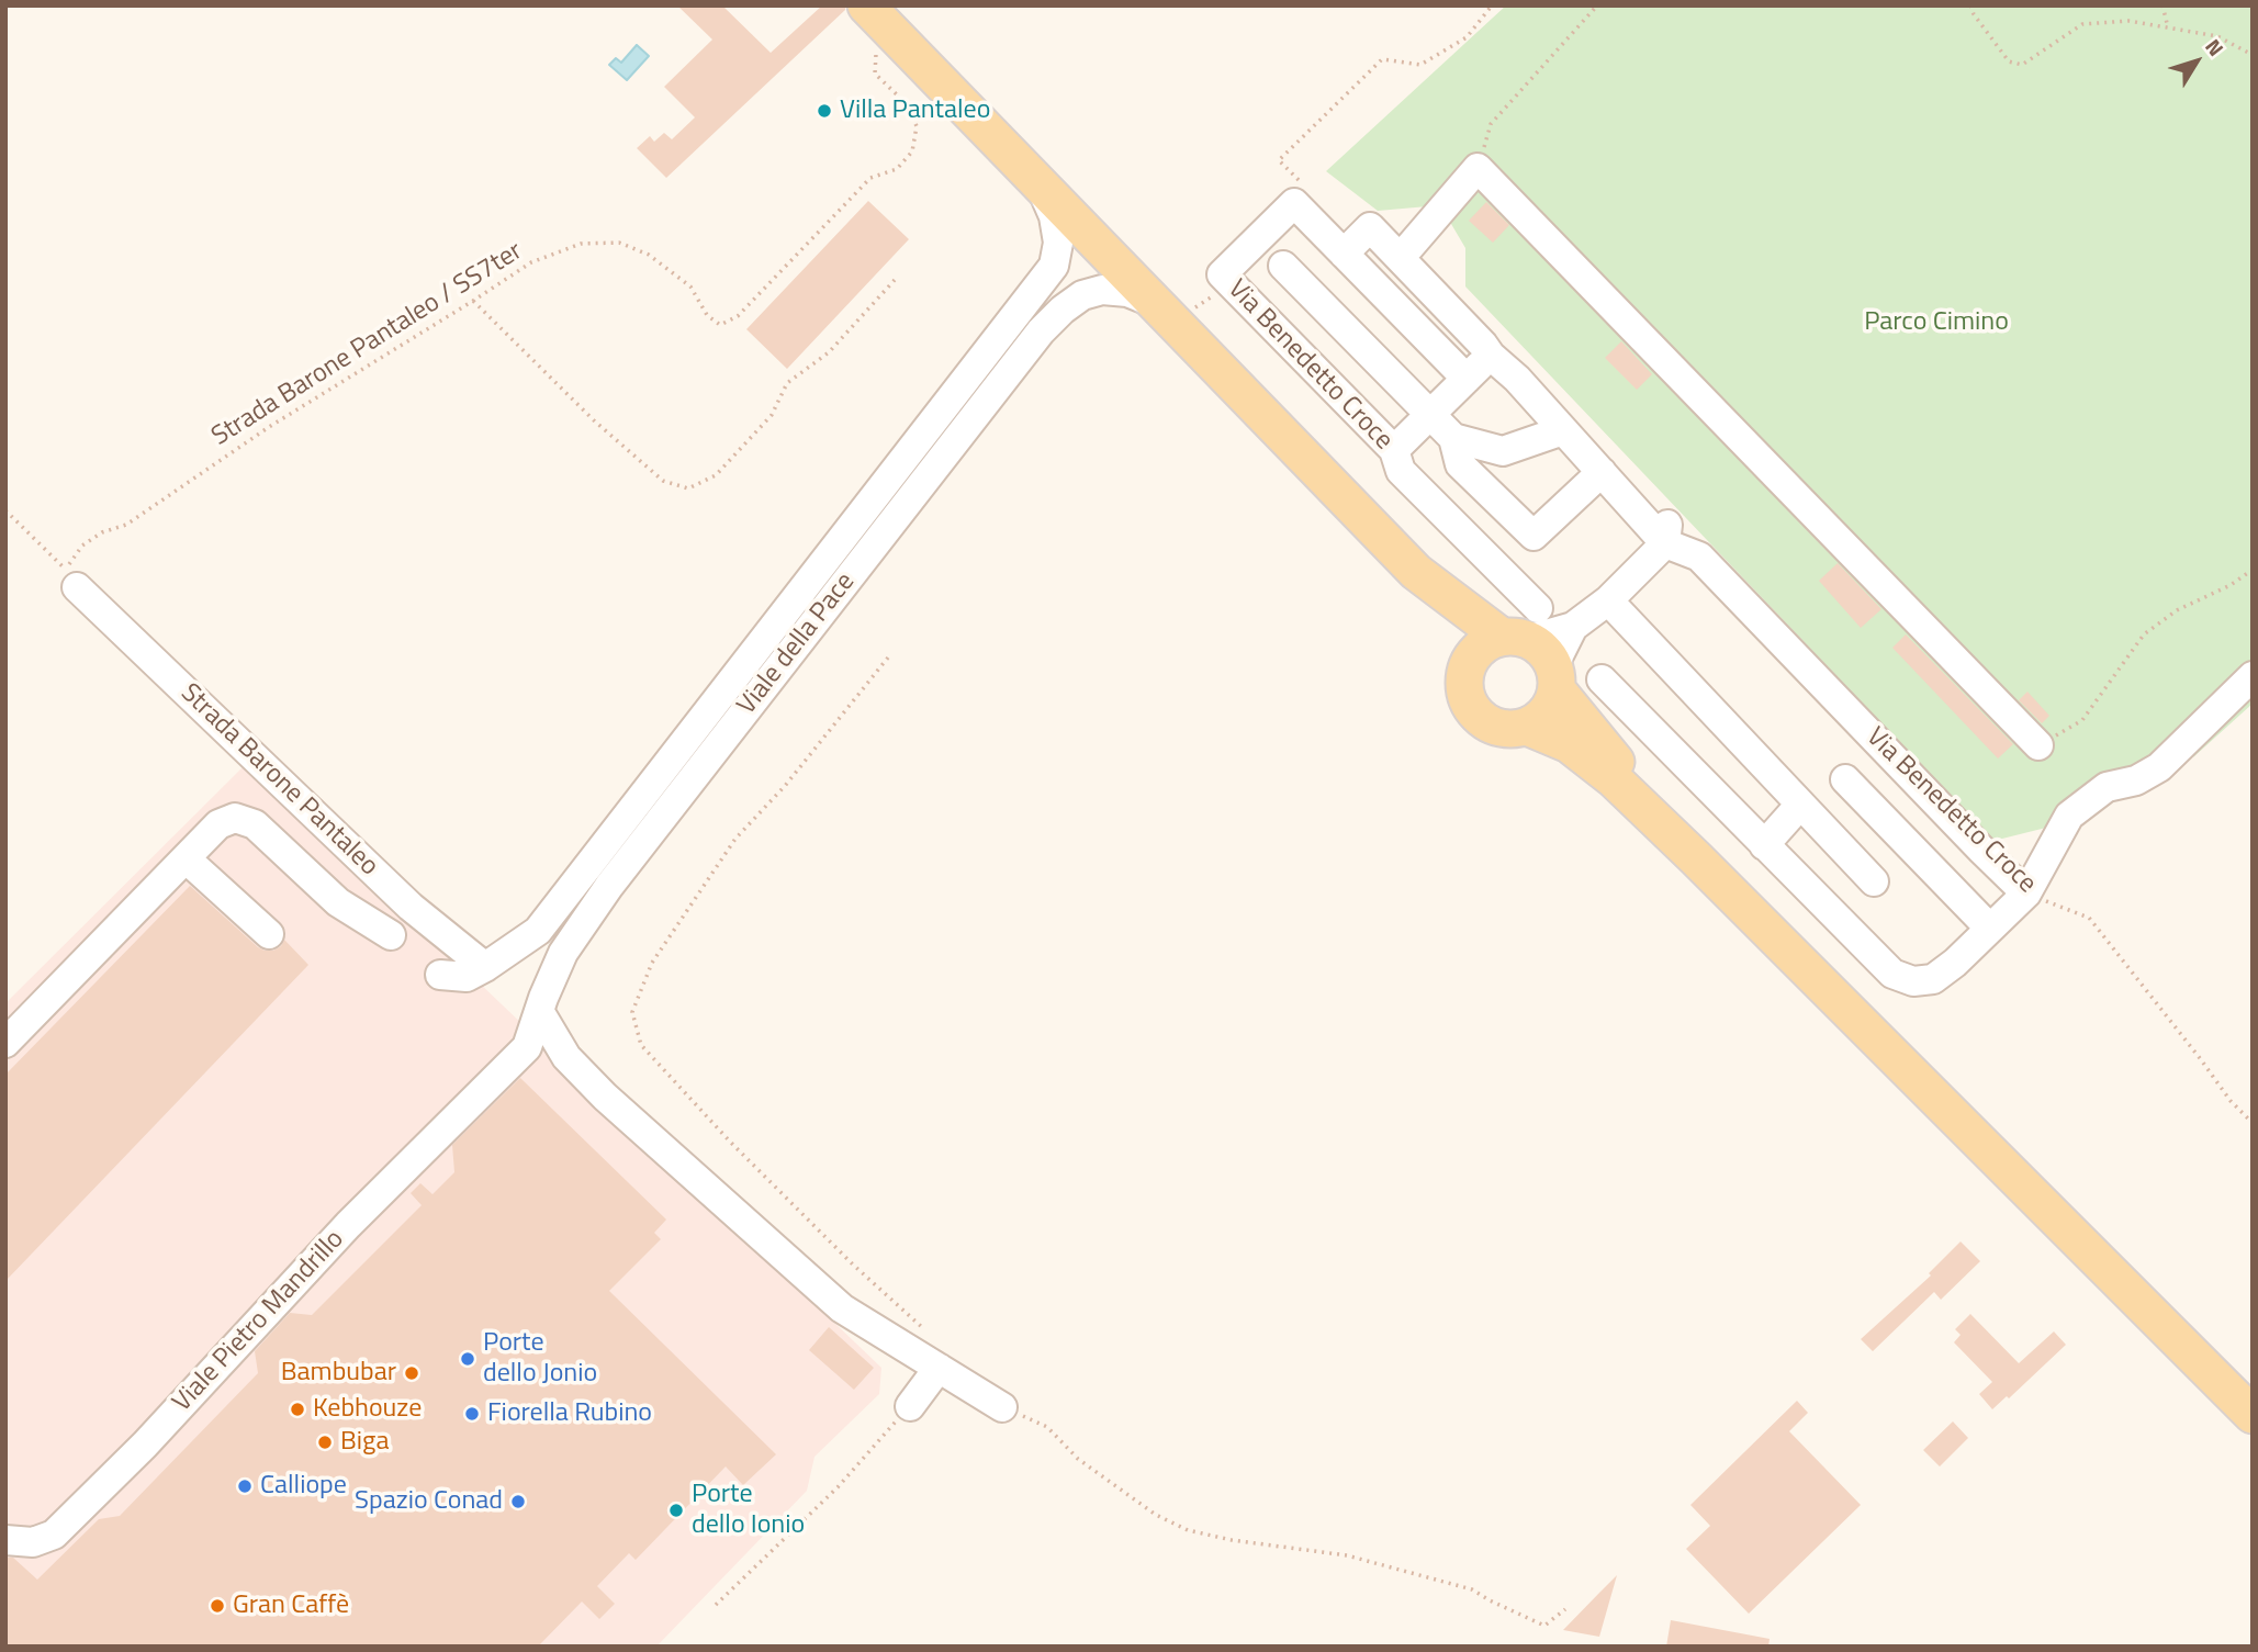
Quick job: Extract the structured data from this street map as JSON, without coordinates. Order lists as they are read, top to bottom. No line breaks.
{"streets":{"street":["Via Benedetto Croce","Viale della Pace","Strada Barone Pantaleo","Viale Pietro Mandrillo"],"path":["Strada Barone Pantaleo / SS7ter"]},"crossings":[["Strada Barone Pantaleo / SS7ter","Strada Barone Pantaleo"],["Viale della Pace","Strada Barone Pantaleo"],["Viale della Pace","Viale Pietro Mandrillo"]],"parks":["Parco Cimino"],"places":["Villa Pantaleo","Porte dello Jonio","Bambubar","Kebhouze","Fiorella Rubino","Biga","Calliope","Spazio Conad","Porte dello Ionio","Gran Caffè"],"north":"top right"}
